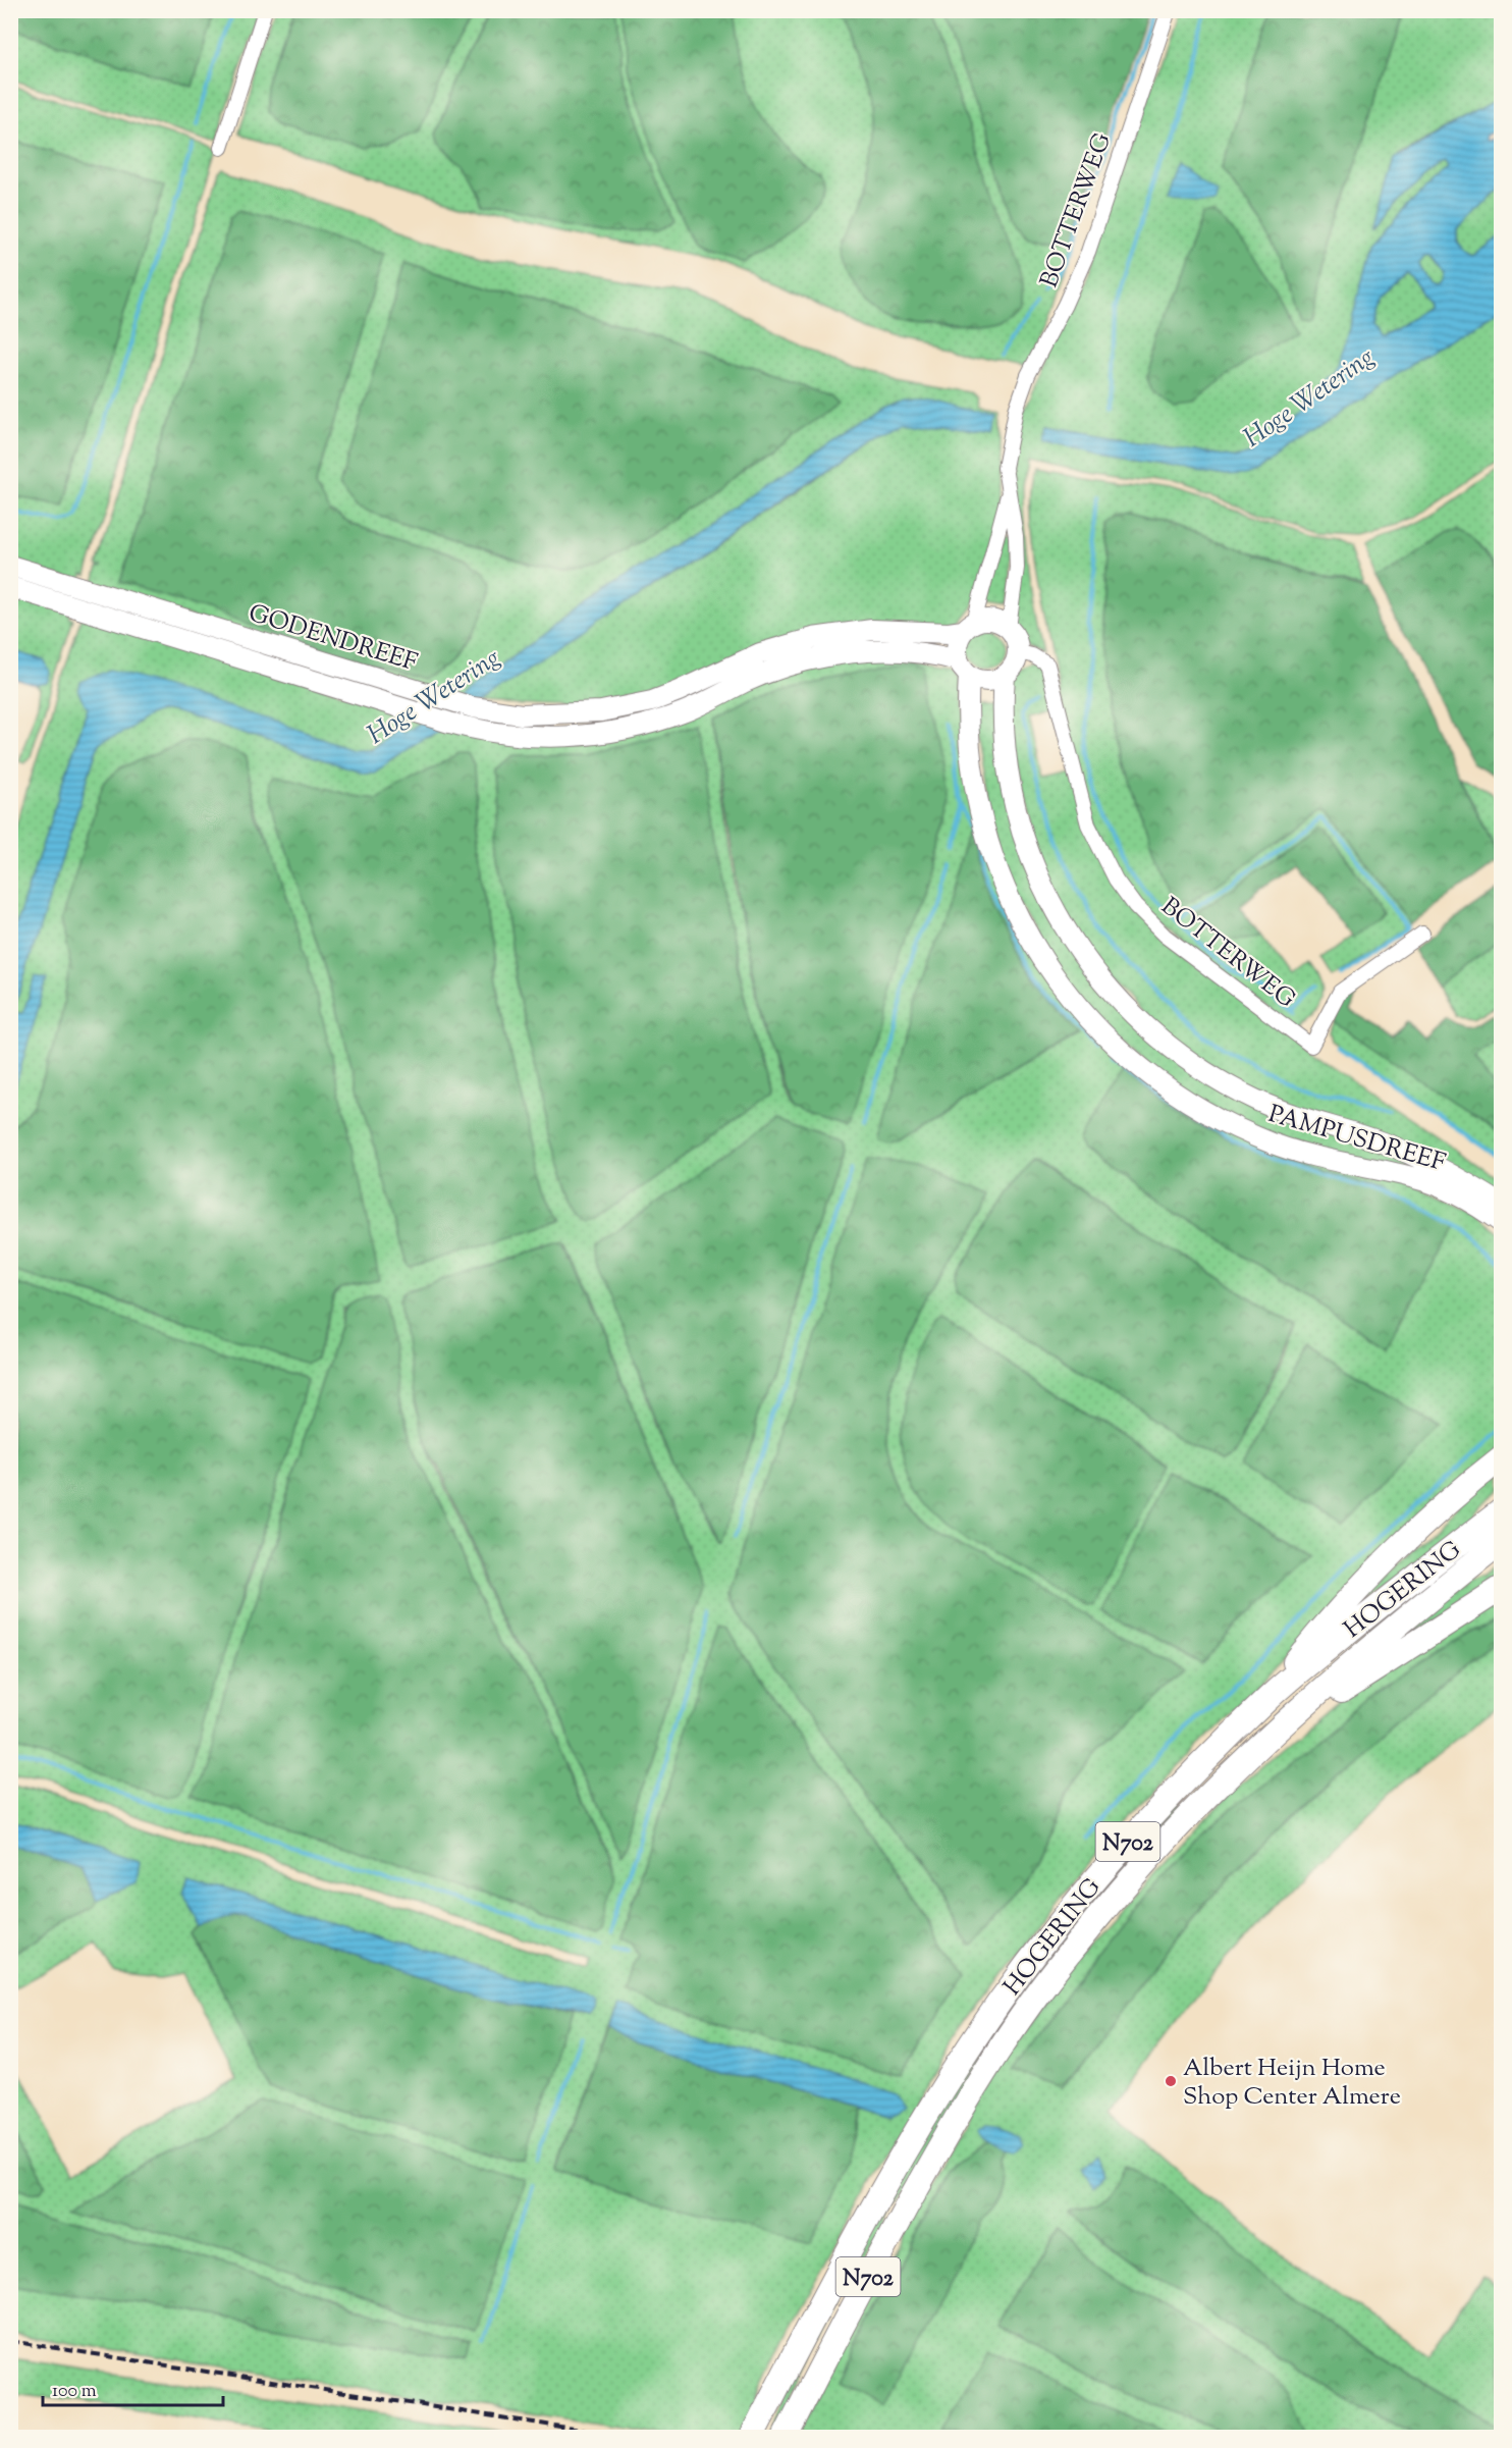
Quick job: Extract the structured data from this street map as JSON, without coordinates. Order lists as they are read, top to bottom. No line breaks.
{"streets":{"highway":["HOGERING","N702"],"main road":["GODENDREEF","PAMPUSDREEF"],"street":["BOTTERWEG"]},"crossings":[["BOTTERWEG","GODENDREEF"],["BOTTERWEG","PAMPUSDREEF"],["GODENDREEF","PAMPUSDREEF"],["HOGERING","N702"]],"water":["Hoge Wetering"],"places":["Albert Heijn Home Shop Center Almere"],"scale_bar":"100 m"}
